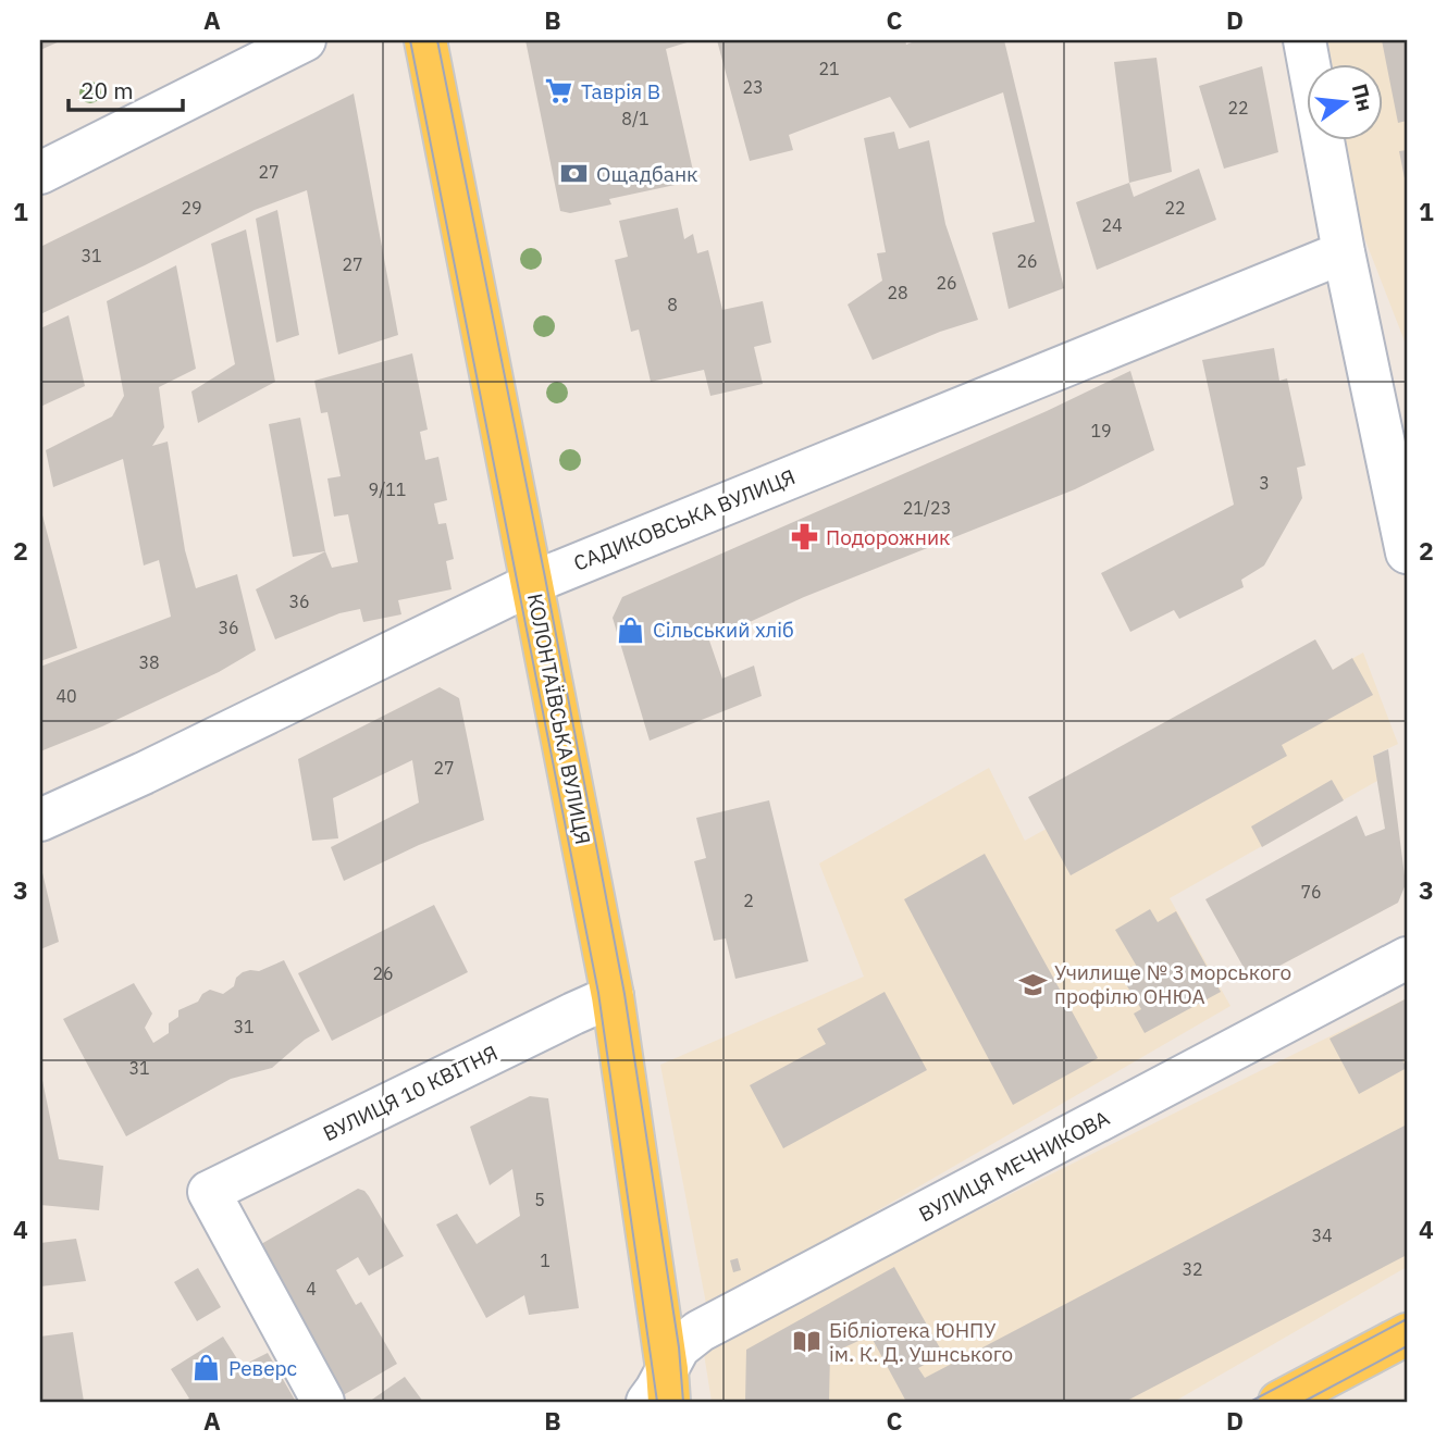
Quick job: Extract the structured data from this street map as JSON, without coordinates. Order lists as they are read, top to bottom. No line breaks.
{"streets":{"main road":["КОЛОНТАЇВСЬКА ВУЛИЦЯ"],"street":["САДИКОВСЬКА ВУЛИЦЯ","ВУЛИЦЯ 10 КВІТНЯ","ВУЛИЦЯ МЕЧНИКОВА"]},"crossings":[["САДИКОВСЬКА ВУЛИЦЯ","КОЛОНТАЇВСЬКА ВУЛИЦЯ"],["КОЛОНТАЇВСЬКА ВУЛИЦЯ","ВУЛИЦЯ 10 КВІТНЯ"],["КОЛОНТАЇВСЬКА ВУЛИЦЯ","ВУЛИЦЯ МЕЧНИКОВА"]],"places":{"supermarket":["Таврія В"],"bank":["Ощадбанк"],"pharmacy":["Подорожник"],"shop":["Сільський хліб","Реверс"],"school or university":["Училище № 3 морського профілю ОНЮА"],"library":["Бібліотека ЮНПУ ім. К. Д. Ушнського"]},"house_numbers":["21","23","22","8/1","27","29","22","24","31","26","27","26","28","8","19","3","9/11","21/23","36","36","38","40","27","76","2","26","31","31","5","34","1","32","4"],"scale_bar":"20 m","north":"right","grid":{"columns":["A","B","C","D"],"rows":["1","2","3","4"]}}
